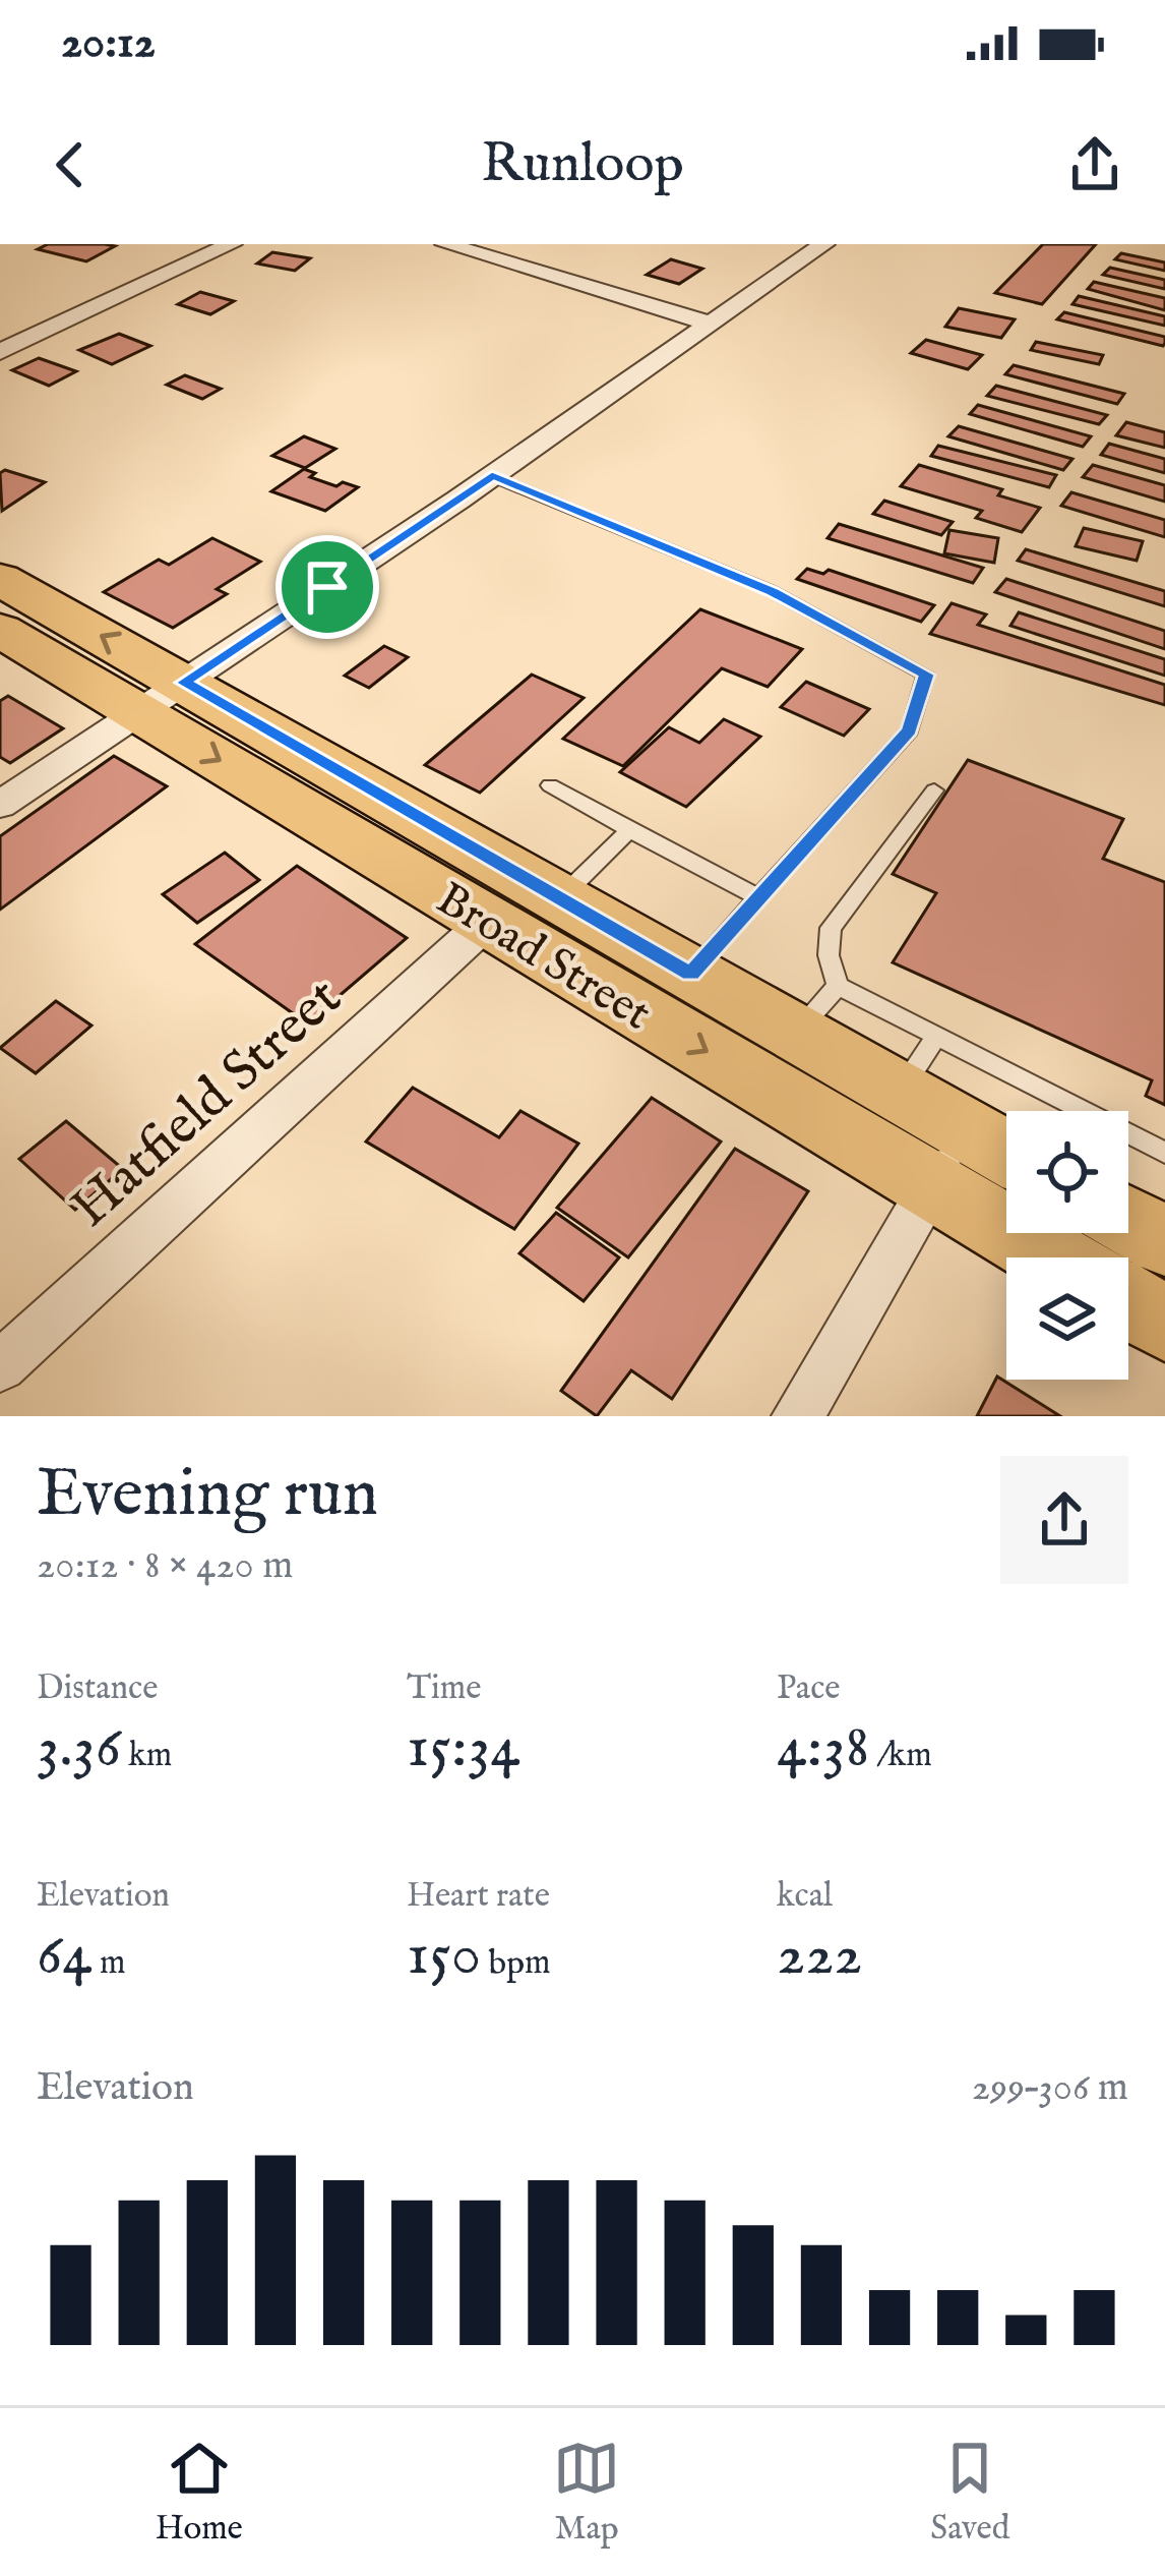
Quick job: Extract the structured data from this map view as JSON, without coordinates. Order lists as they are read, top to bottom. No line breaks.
{"streets":{"main road":["Broad Street"],"street":["Hatfield Street"]},"crossings":[["Broad Street","Hatfield Street"]],"page":{"status":"20:12","header":"Runloop","heading":["Evening run","20:12 · 8 × 420 m"],"stats":[["Distance","3.36 km"],["Time","15:34"],["Pace","4:38 /km"],["Elevation","64 m"],["Heart rate","150 bpm"],["kcal","222"]],"chart":["Elevation","299–306 m"],"tabs":["Home","Map","Saved"]}}
